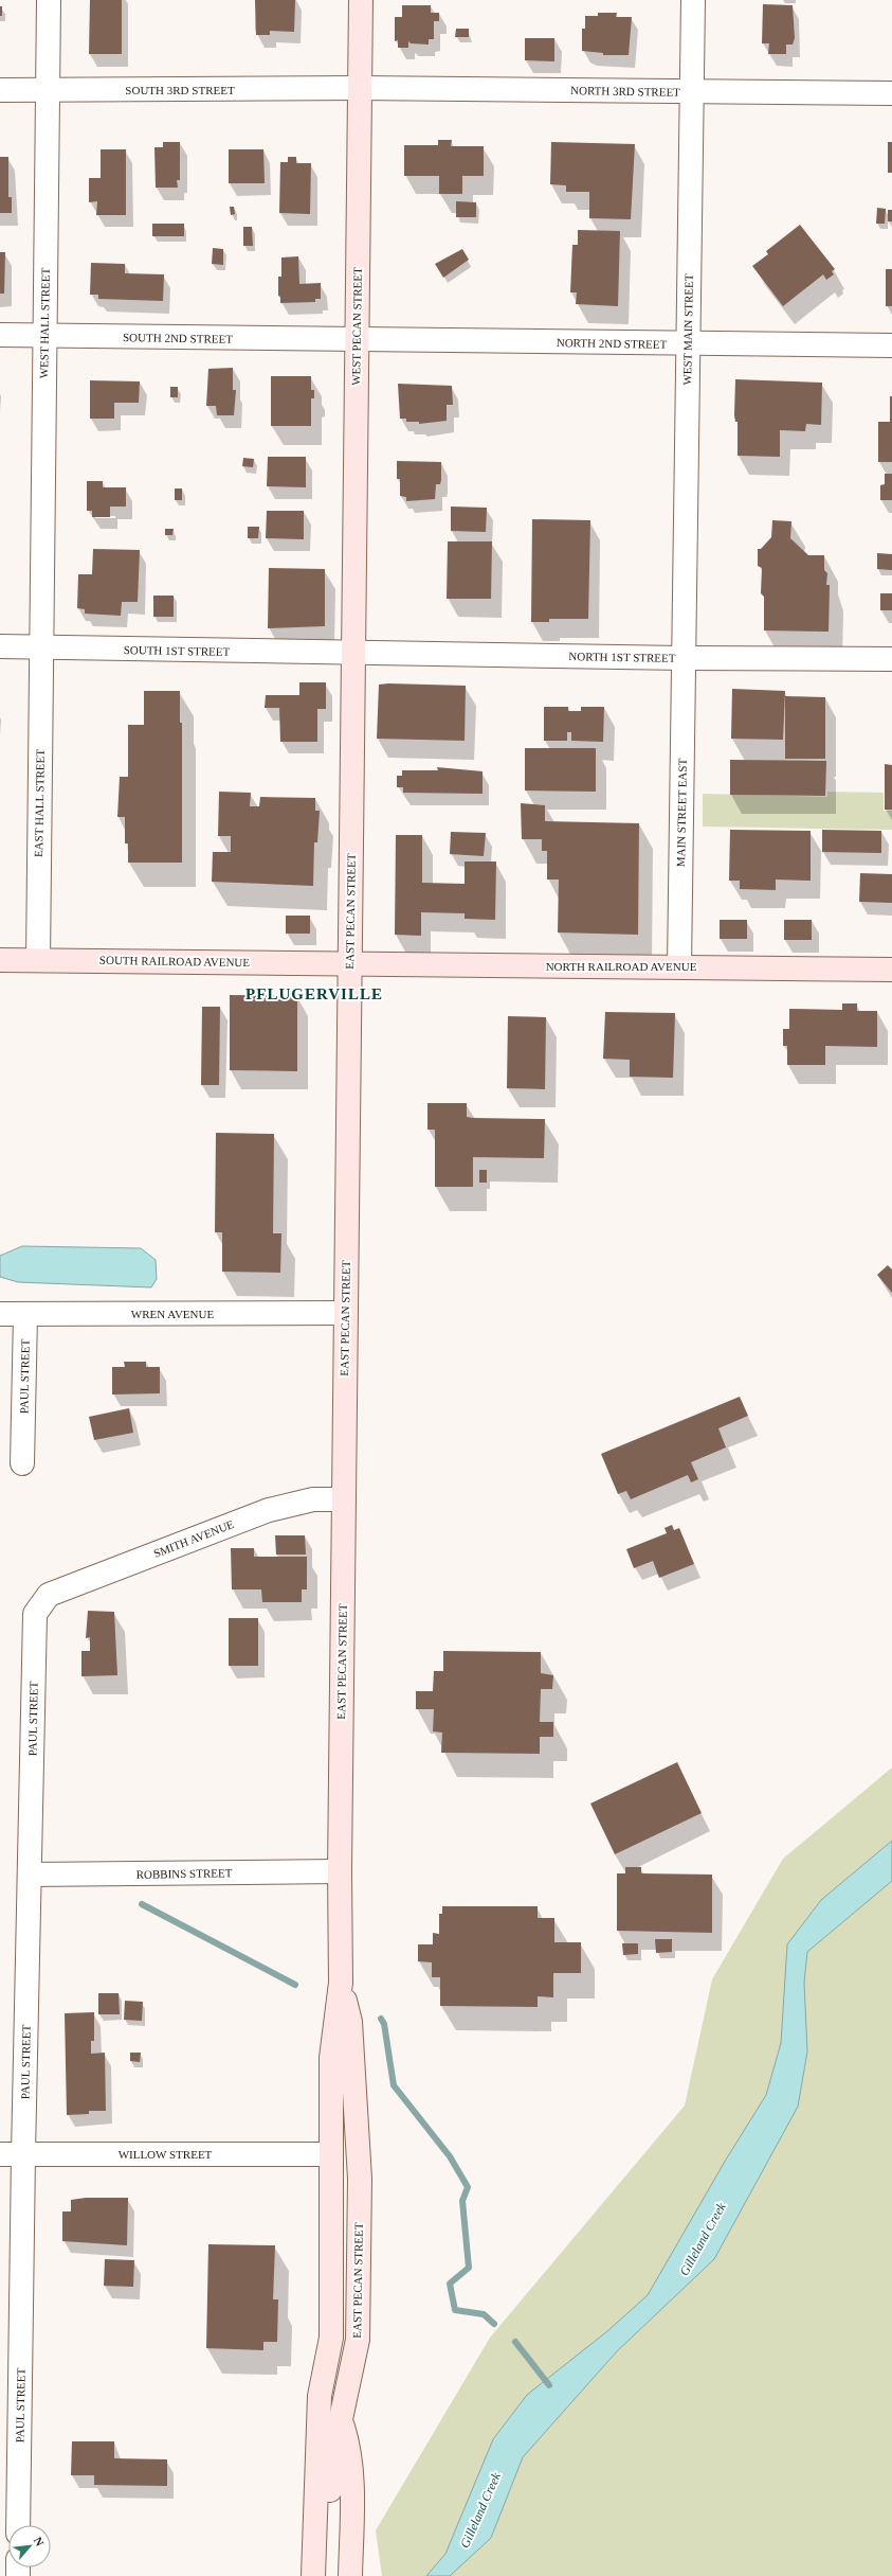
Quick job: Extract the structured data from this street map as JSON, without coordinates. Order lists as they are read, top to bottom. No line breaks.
{"streets":{"main road":["WEST PECAN STREET","EAST PECAN STREET","SOUTH RAILROAD AVENUE","NORTH RAILROAD AVENUE"],"street":["SOUTH 3RD STREET","NORTH 3RD STREET","WEST HALL STREET","WEST MAIN STREET","SOUTH 2ND STREET","NORTH 2ND STREET","SOUTH 1ST STREET","NORTH 1ST STREET","EAST HALL STREET","MAIN STREET EAST","WREN AVENUE","PAUL STREET","SMITH AVENUE","ROBBINS STREET","WILLOW STREET"]},"crossings":[["SOUTH 3RD STREET","NORTH 3RD STREET"],["SOUTH 3RD STREET","WEST HALL STREET"],["SOUTH 3RD STREET","WEST PECAN STREET"],["NORTH 3RD STREET","WEST PECAN STREET"],["NORTH 3RD STREET","WEST MAIN STREET"],["WEST HALL STREET","SOUTH 2ND STREET"],["WEST HALL STREET","SOUTH 1ST STREET"],["WEST HALL STREET","EAST HALL STREET"],["WEST PECAN STREET","SOUTH 2ND STREET"],["WEST PECAN STREET","NORTH 2ND STREET"],["WEST PECAN STREET","SOUTH 1ST STREET"],["WEST PECAN STREET","NORTH 1ST STREET"],["WEST PECAN STREET","EAST PECAN STREET"],["WEST MAIN STREET","NORTH 2ND STREET"],["WEST MAIN STREET","NORTH 1ST STREET"],["WEST MAIN STREET","MAIN STREET EAST"],["SOUTH 2ND STREET","NORTH 2ND STREET"],["SOUTH 1ST STREET","NORTH 1ST STREET"],["SOUTH 1ST STREET","EAST HALL STREET"],["SOUTH 1ST STREET","EAST PECAN STREET"],["NORTH 1ST STREET","MAIN STREET EAST"],["NORTH 1ST STREET","EAST PECAN STREET"],["EAST HALL STREET","SOUTH RAILROAD AVENUE"],["MAIN STREET EAST","NORTH RAILROAD AVENUE"],["EAST PECAN STREET","SOUTH RAILROAD AVENUE"],["EAST PECAN STREET","NORTH RAILROAD AVENUE"],["EAST PECAN STREET","WREN AVENUE"],["EAST PECAN STREET","SMITH AVENUE"],["EAST PECAN STREET","ROBBINS STREET"],["EAST PECAN STREET","WILLOW STREET"],["SOUTH RAILROAD AVENUE","NORTH RAILROAD AVENUE"],["WREN AVENUE","PAUL STREET"],["PAUL STREET","SMITH AVENUE"],["PAUL STREET","ROBBINS STREET"],["PAUL STREET","WILLOW STREET"]],"districts":["PFLUGERVILLE"],"water":["Gilleland Creek"],"north":"top right"}
